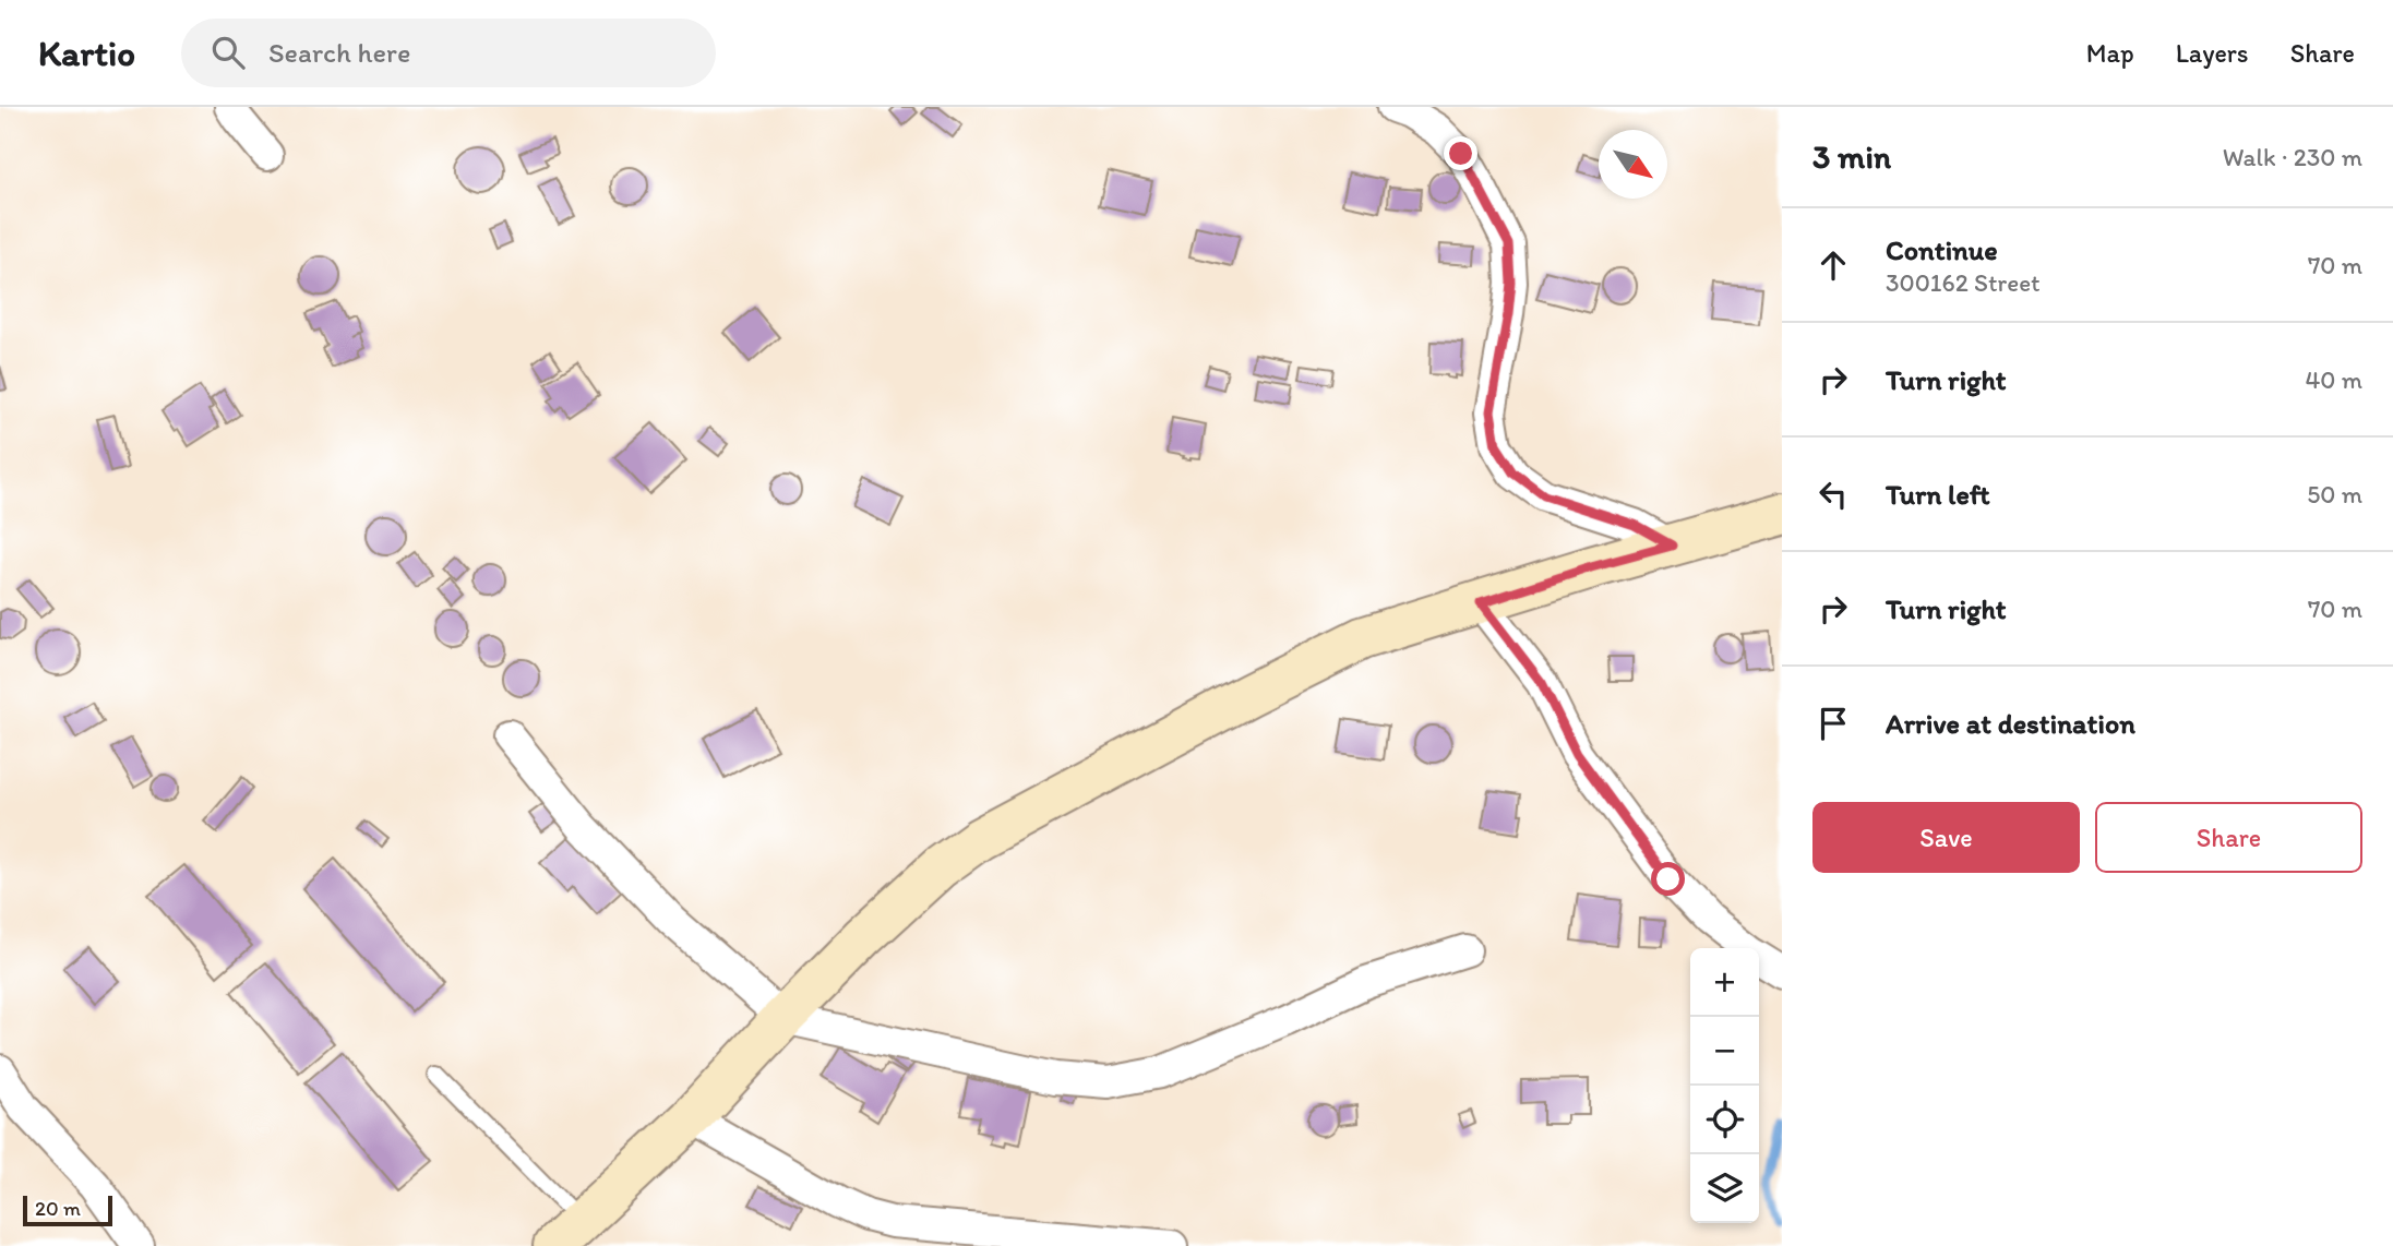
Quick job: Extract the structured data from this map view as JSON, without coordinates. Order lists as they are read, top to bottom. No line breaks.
{"scale_bar":"20 m","north":"bottom right","page":{"header":"Kartio","search":"Search here","nav":["Map","Layers","Share"],"heading":["3 min","Walk · 230 m"],"list":[["Continue","300162 Street","70 m"],["Turn right","40 m"],["Turn left","50 m"],["Turn right","70 m"],"Arrive at destination"],"buttons":["Save","Share"],"map_buttons":["+","−"],"scale":"20 m"}}
